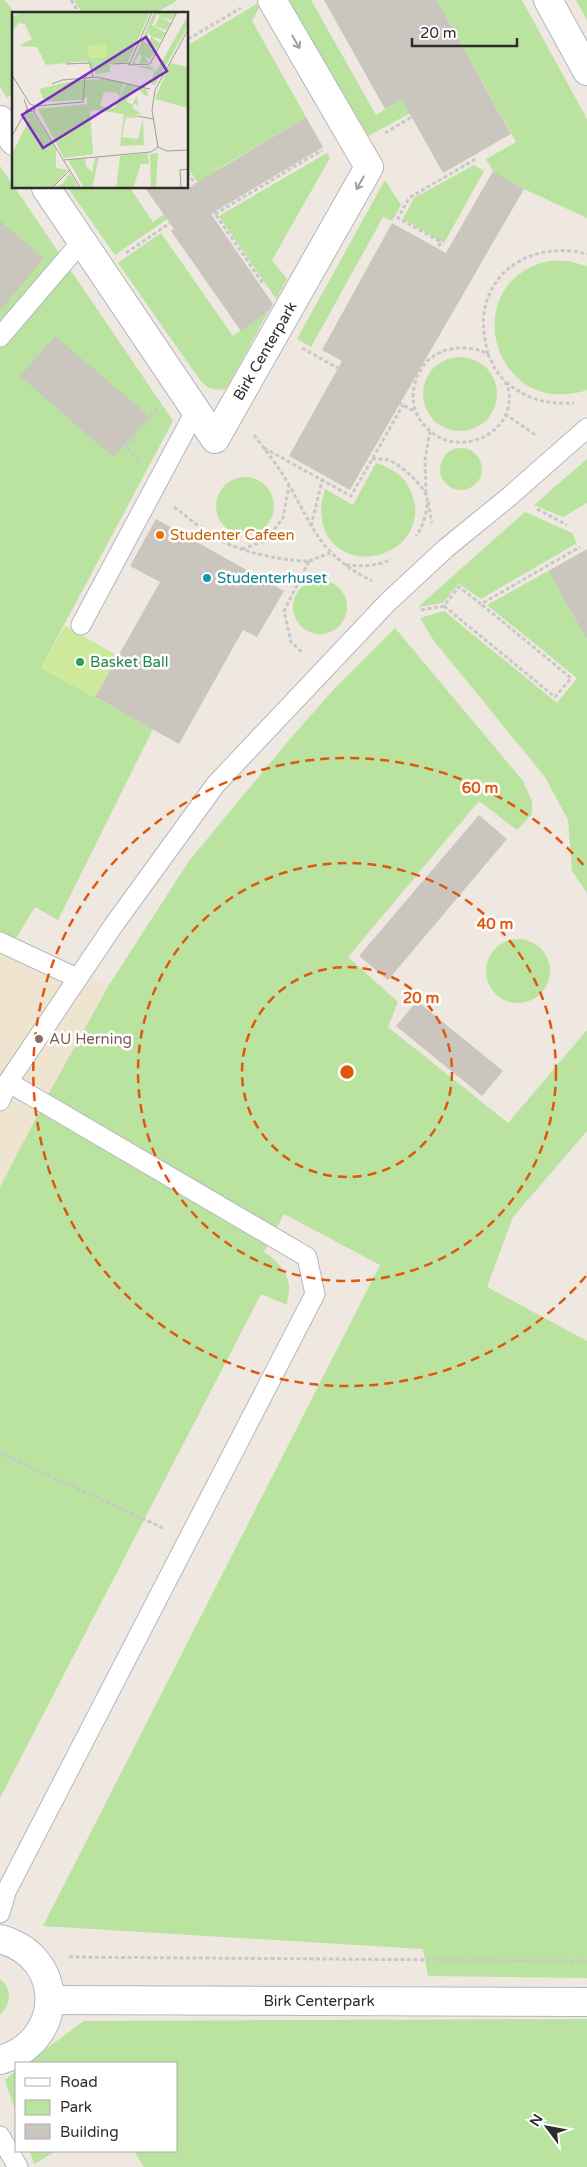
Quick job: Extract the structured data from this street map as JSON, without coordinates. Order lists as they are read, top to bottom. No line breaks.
{"streets":{"street":["Birk Centerpark"]},"places":["Studenter Cafeen","Studenterhuset","Basket Ball","AU Herning"],"legend":["Road","Park","Building"],"scale_bar":"20 m","north":"top left","rings":["60 m","40 m","20 m"]}
